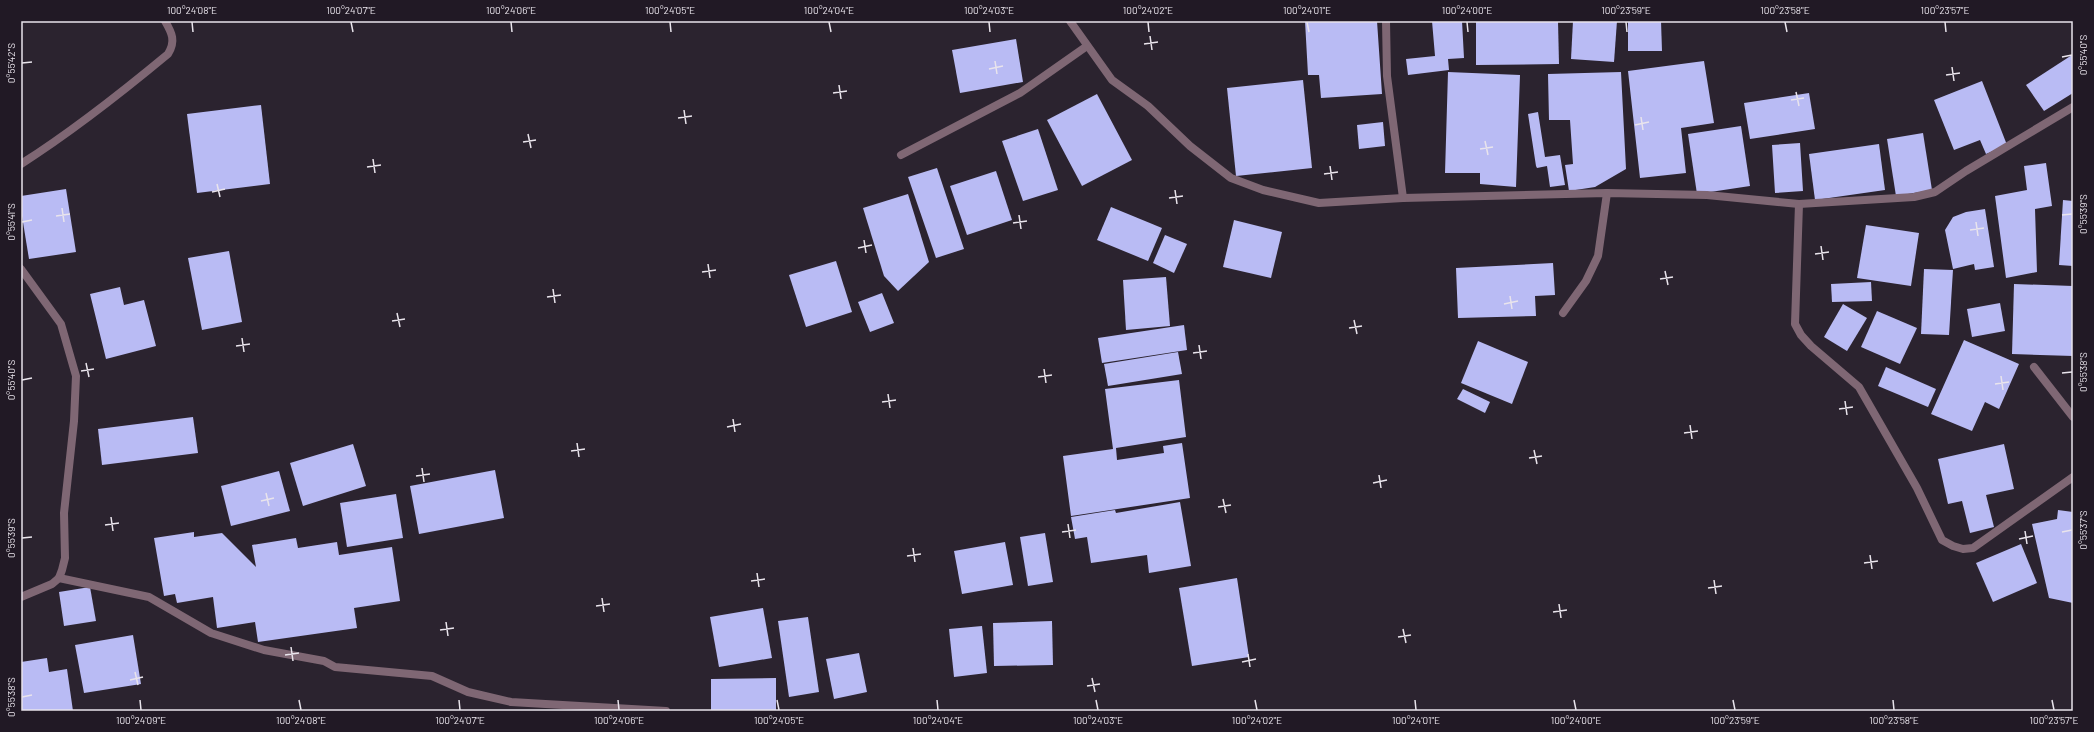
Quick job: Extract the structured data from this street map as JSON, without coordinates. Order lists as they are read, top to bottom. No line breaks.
{"coordinates":["100°24'08\"E","100°24'07\"E","100°24'06\"E","100°24'05\"E","100°24'04\"E","100°24'03\"E","100°24'02\"E","100°24'01\"E","100°24'00\"E","100°23'59\"E","100°23'58\"E","100°23'57\"E","0°55'40\"S","0°55'42\"S","0°55'39\"S","0°55'41\"S","0°55'38\"S","0°55'37\"S","100°24'09\"E"]}
